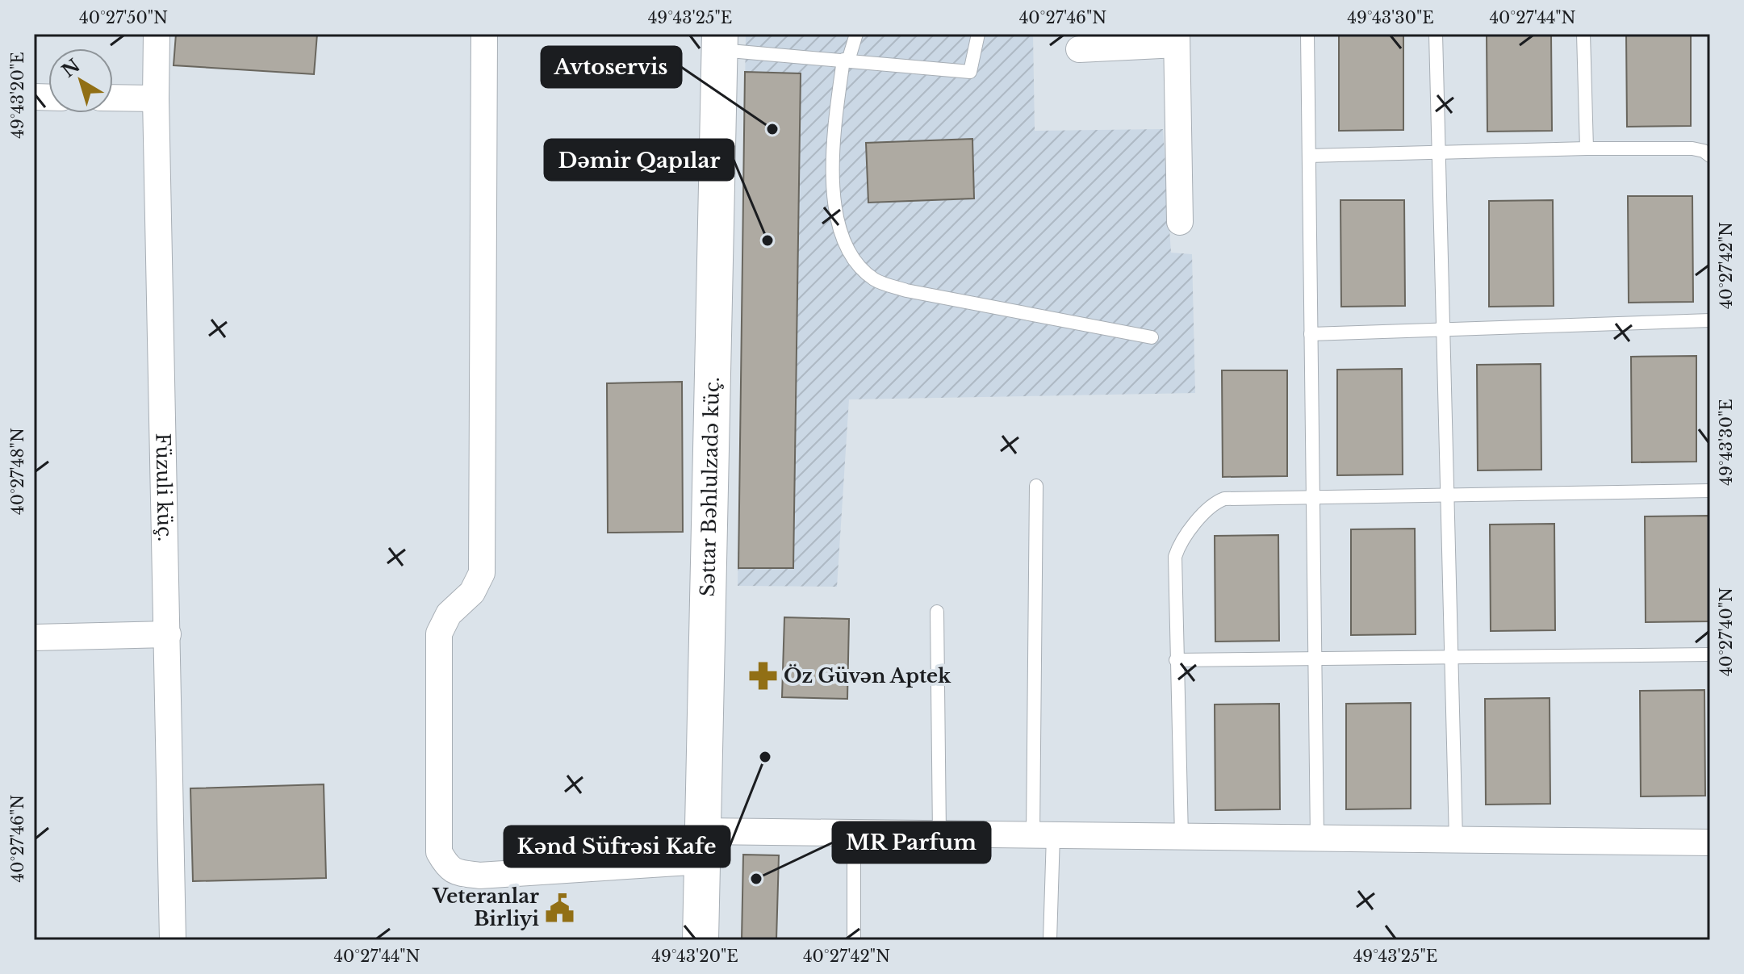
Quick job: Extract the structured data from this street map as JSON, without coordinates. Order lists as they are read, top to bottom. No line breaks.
{"streets":{"street":["Füzuli küç.","Səttar Bəhlulzadə küç."]},"places":{"other":["Avtoservis","Dəmir Qapılar","Kənd Süfrəsi Kafe","MR Parfum"],"pharmacy":["Öz Güvən Aptek"],"public building":["Veteranlar Birliyi"]},"north":"top left","coordinates":["40°27'50\"N","49°43'25\"E","40°27'46\"N","49°43'30\"E","40°27'44\"N","49°43'20\"E","40°27'42\"N","40°27'48\"N","40°27'40\"N"]}
